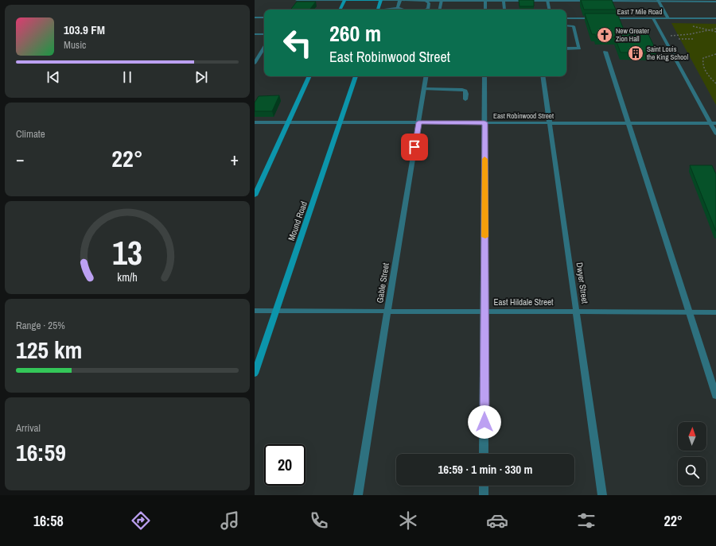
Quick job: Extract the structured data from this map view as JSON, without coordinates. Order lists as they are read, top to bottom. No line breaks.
{"streets":{"main road":["Mound Road"],"street":["East 7 Mile Road","East Robinwood Street","Gable Street","Dwyer Street","East Hildale Street"]},"crossings":[["East Robinwood Street","Mound Road"],["East Robinwood Street","Gable Street"],["East Robinwood Street","Dwyer Street"],["Mound Road","East Hildale Street"],["Gable Street","East Hildale Street"],["Dwyer Street","East Hildale Street"]],"places":{"church":["New Greater Zion Hall"],"building":["Saint Louis the King School"]},"north":"top","page":{"turn":["260 m","East Robinwood Street"],"song":["103.9 FM","Music"],"tile":["Climate",["Range · 25%","125 km"],["Arrival","16:59"]],"heat":["−","22°","+"],"limit":"20","trip":"16:59 · 1 min · 330 m","tabs":["16:58","22°"],"gauge":["13","km/h"]}}
